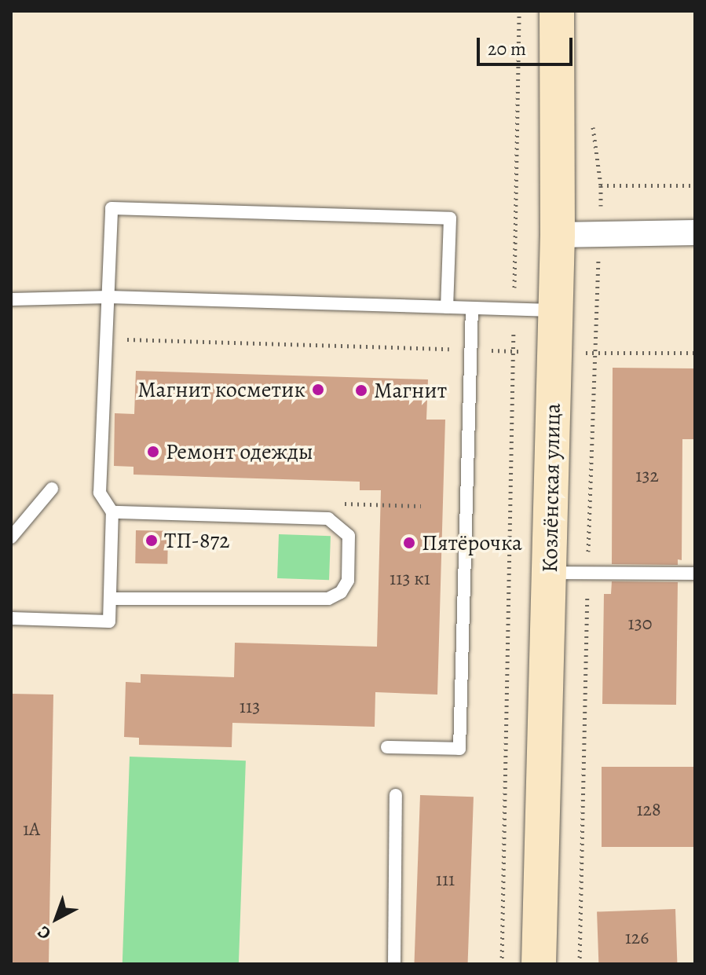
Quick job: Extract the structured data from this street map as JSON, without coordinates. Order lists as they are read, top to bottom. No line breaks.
{"streets":{"street":["Козлёнская улица"]},"places":["Магнит косметик","Магнит","Ремонт одежды","ТП-872","Пятёрочка"],"house_numbers":["132","113 к1","130","113","128","1А","111","126"],"scale_bar":"20 m","north":"bottom left"}
